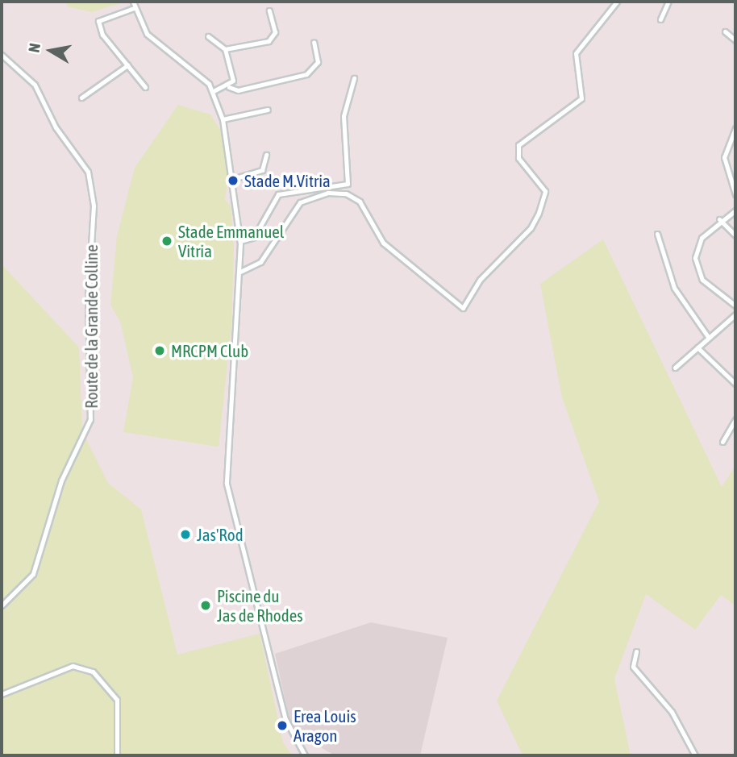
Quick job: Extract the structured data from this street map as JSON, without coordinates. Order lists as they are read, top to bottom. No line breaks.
{"streets":{"street":["Route de la Grande Colline"]},"places":["Stade M.Vitria","Stade Emmanuel Vitria","MRCPM Club","Jas'Rod","Piscine du Jas de Rhodes","Erea Louis Aragon"],"north":"left"}
